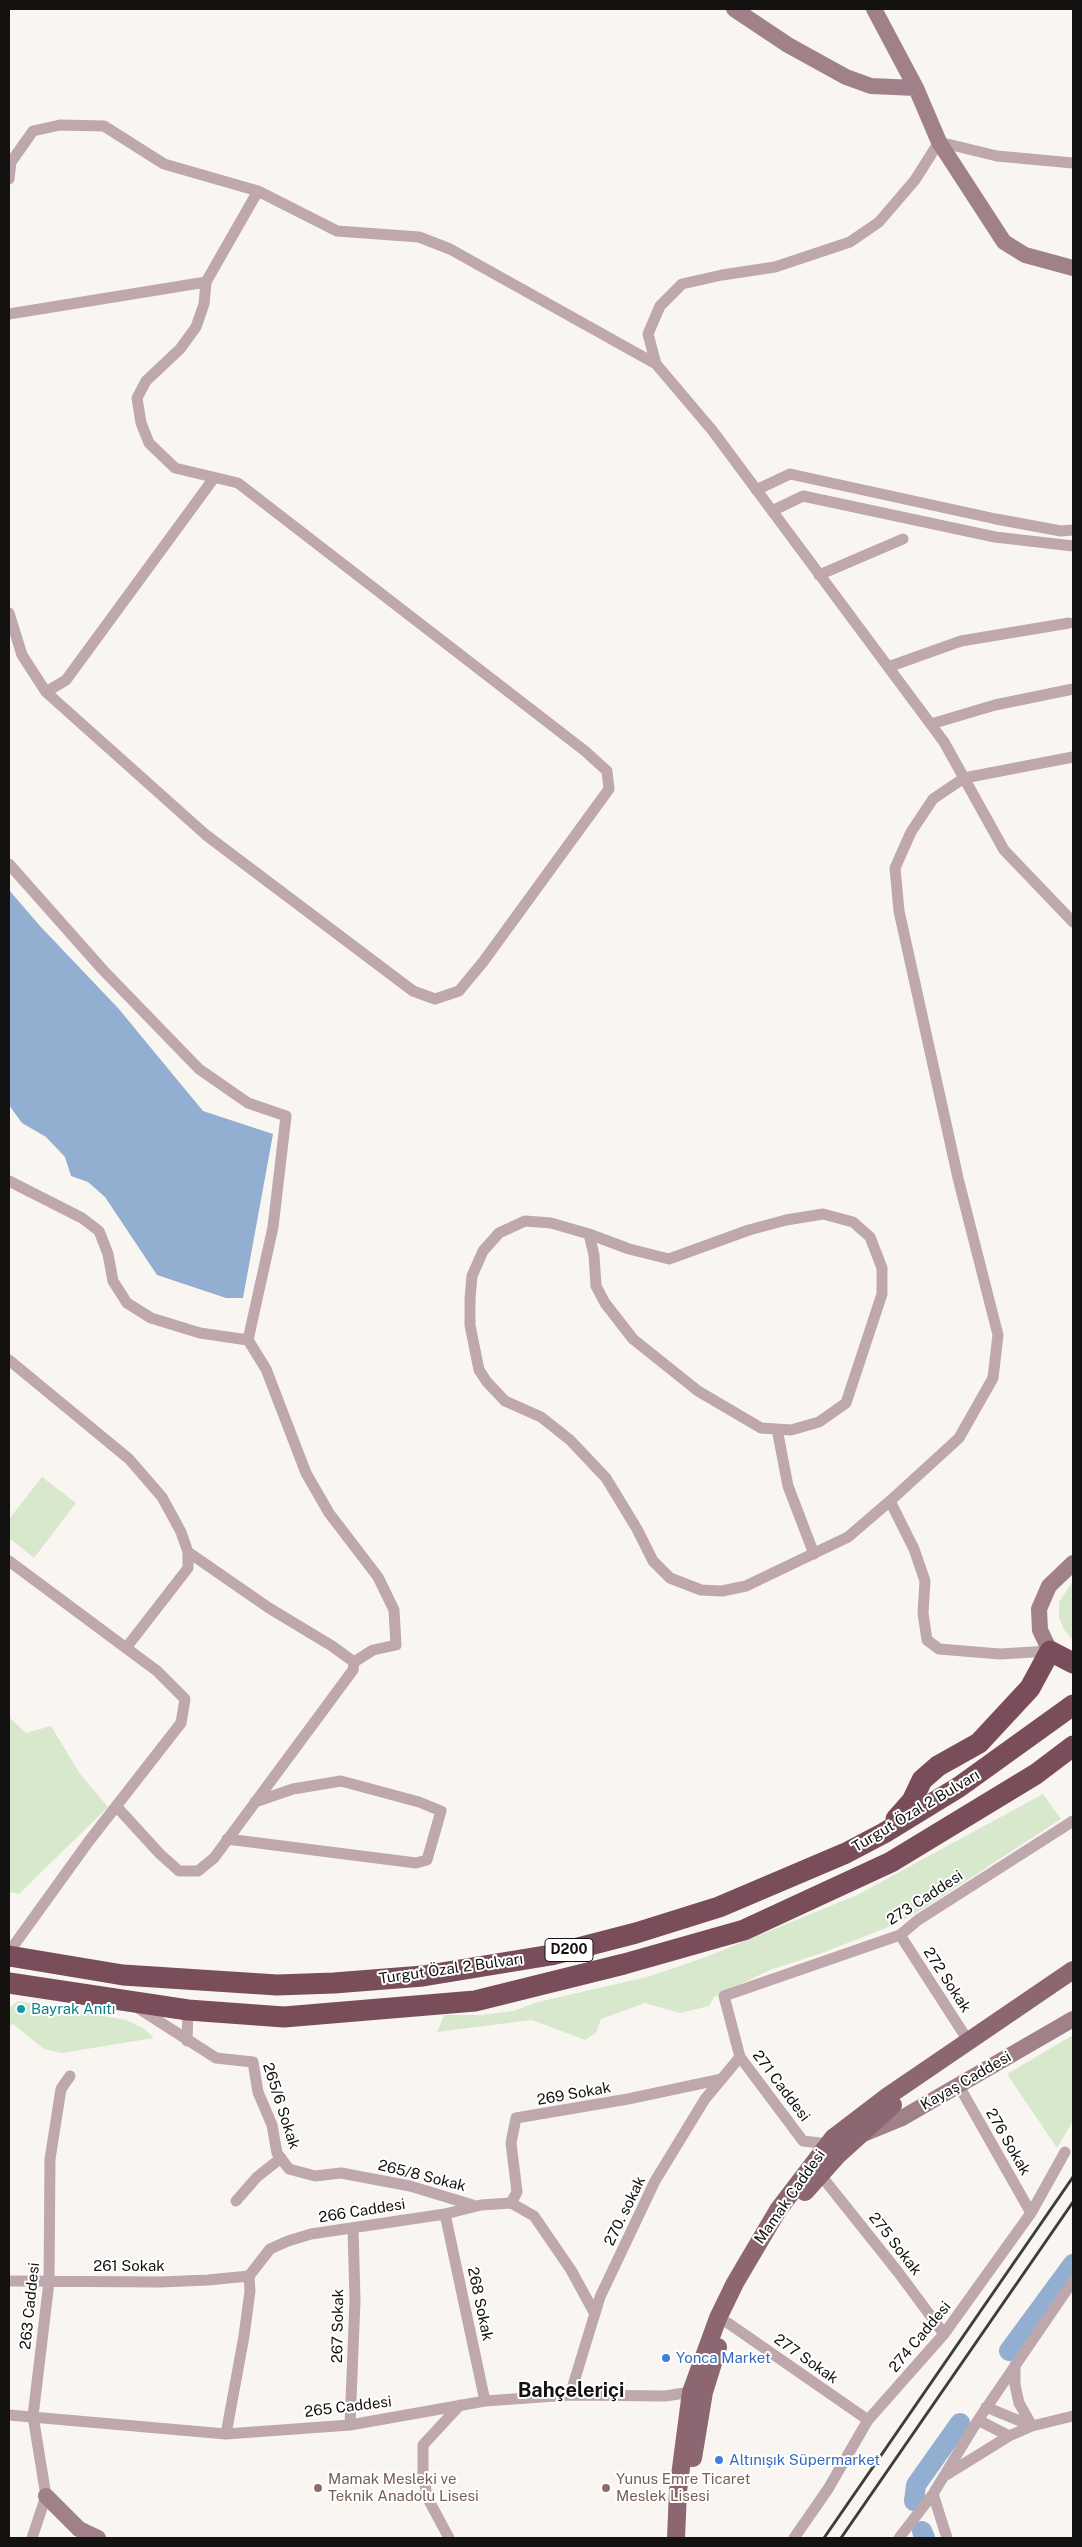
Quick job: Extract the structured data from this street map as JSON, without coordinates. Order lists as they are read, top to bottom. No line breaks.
{"streets":{"highway":["Turgut Özal 2 Bulvarı","D200"],"main road":["Mamak Caddesi"],"street":["273 Caddesi","272 Sokak","Kayaş Caddesi","271 Caddesi","269 Sokak","265/6 Sokak","276 Sokak","265/8 Sokak","266 Caddesi","270. sokak","275 Sokak","261 Sokak","268 Sokak","263 Caddesi","267 Sokak","274 Caddesi","277 Sokak","265 Caddesi"]},"crossings":[["Turgut Özal 2 Bulvarı","265/6 Sokak"],["273 Caddesi","272 Sokak"],["273 Caddesi","271 Caddesi"],["272 Sokak","Mamak Caddesi"],["Kayaş Caddesi","276 Sokak"],["Kayaş Caddesi","Mamak Caddesi"],["271 Caddesi","Mamak Caddesi"],["271 Caddesi","270. sokak"],["269 Sokak","266 Caddesi"],["269 Sokak","270. sokak"],["265/6 Sokak","265/8 Sokak"],["276 Sokak","274 Caddesi"],["265/8 Sokak","266 Caddesi"],["Mamak Caddesi","275 Sokak"],["Mamak Caddesi","277 Sokak"],["Mamak Caddesi","265 Caddesi"],["266 Caddesi","261 Sokak"],["266 Caddesi","268 Sokak"],["266 Caddesi","267 Sokak"],["270. sokak","265 Caddesi"],["275 Sokak","274 Caddesi"],["261 Sokak","263 Caddesi"],["268 Sokak","265 Caddesi"],["263 Caddesi","265 Caddesi"],["267 Sokak","265 Caddesi"],["274 Caddesi","277 Sokak"]],"districts":["Bahçeleriçi"],"places":["Bayrak Anıtı","Yonca Market","Altınışık Süpermarket","Mamak Mesleki ve Teknik Anadolu Lisesi","Yunus Emre Ticaret Meslek Lisesi"]}
